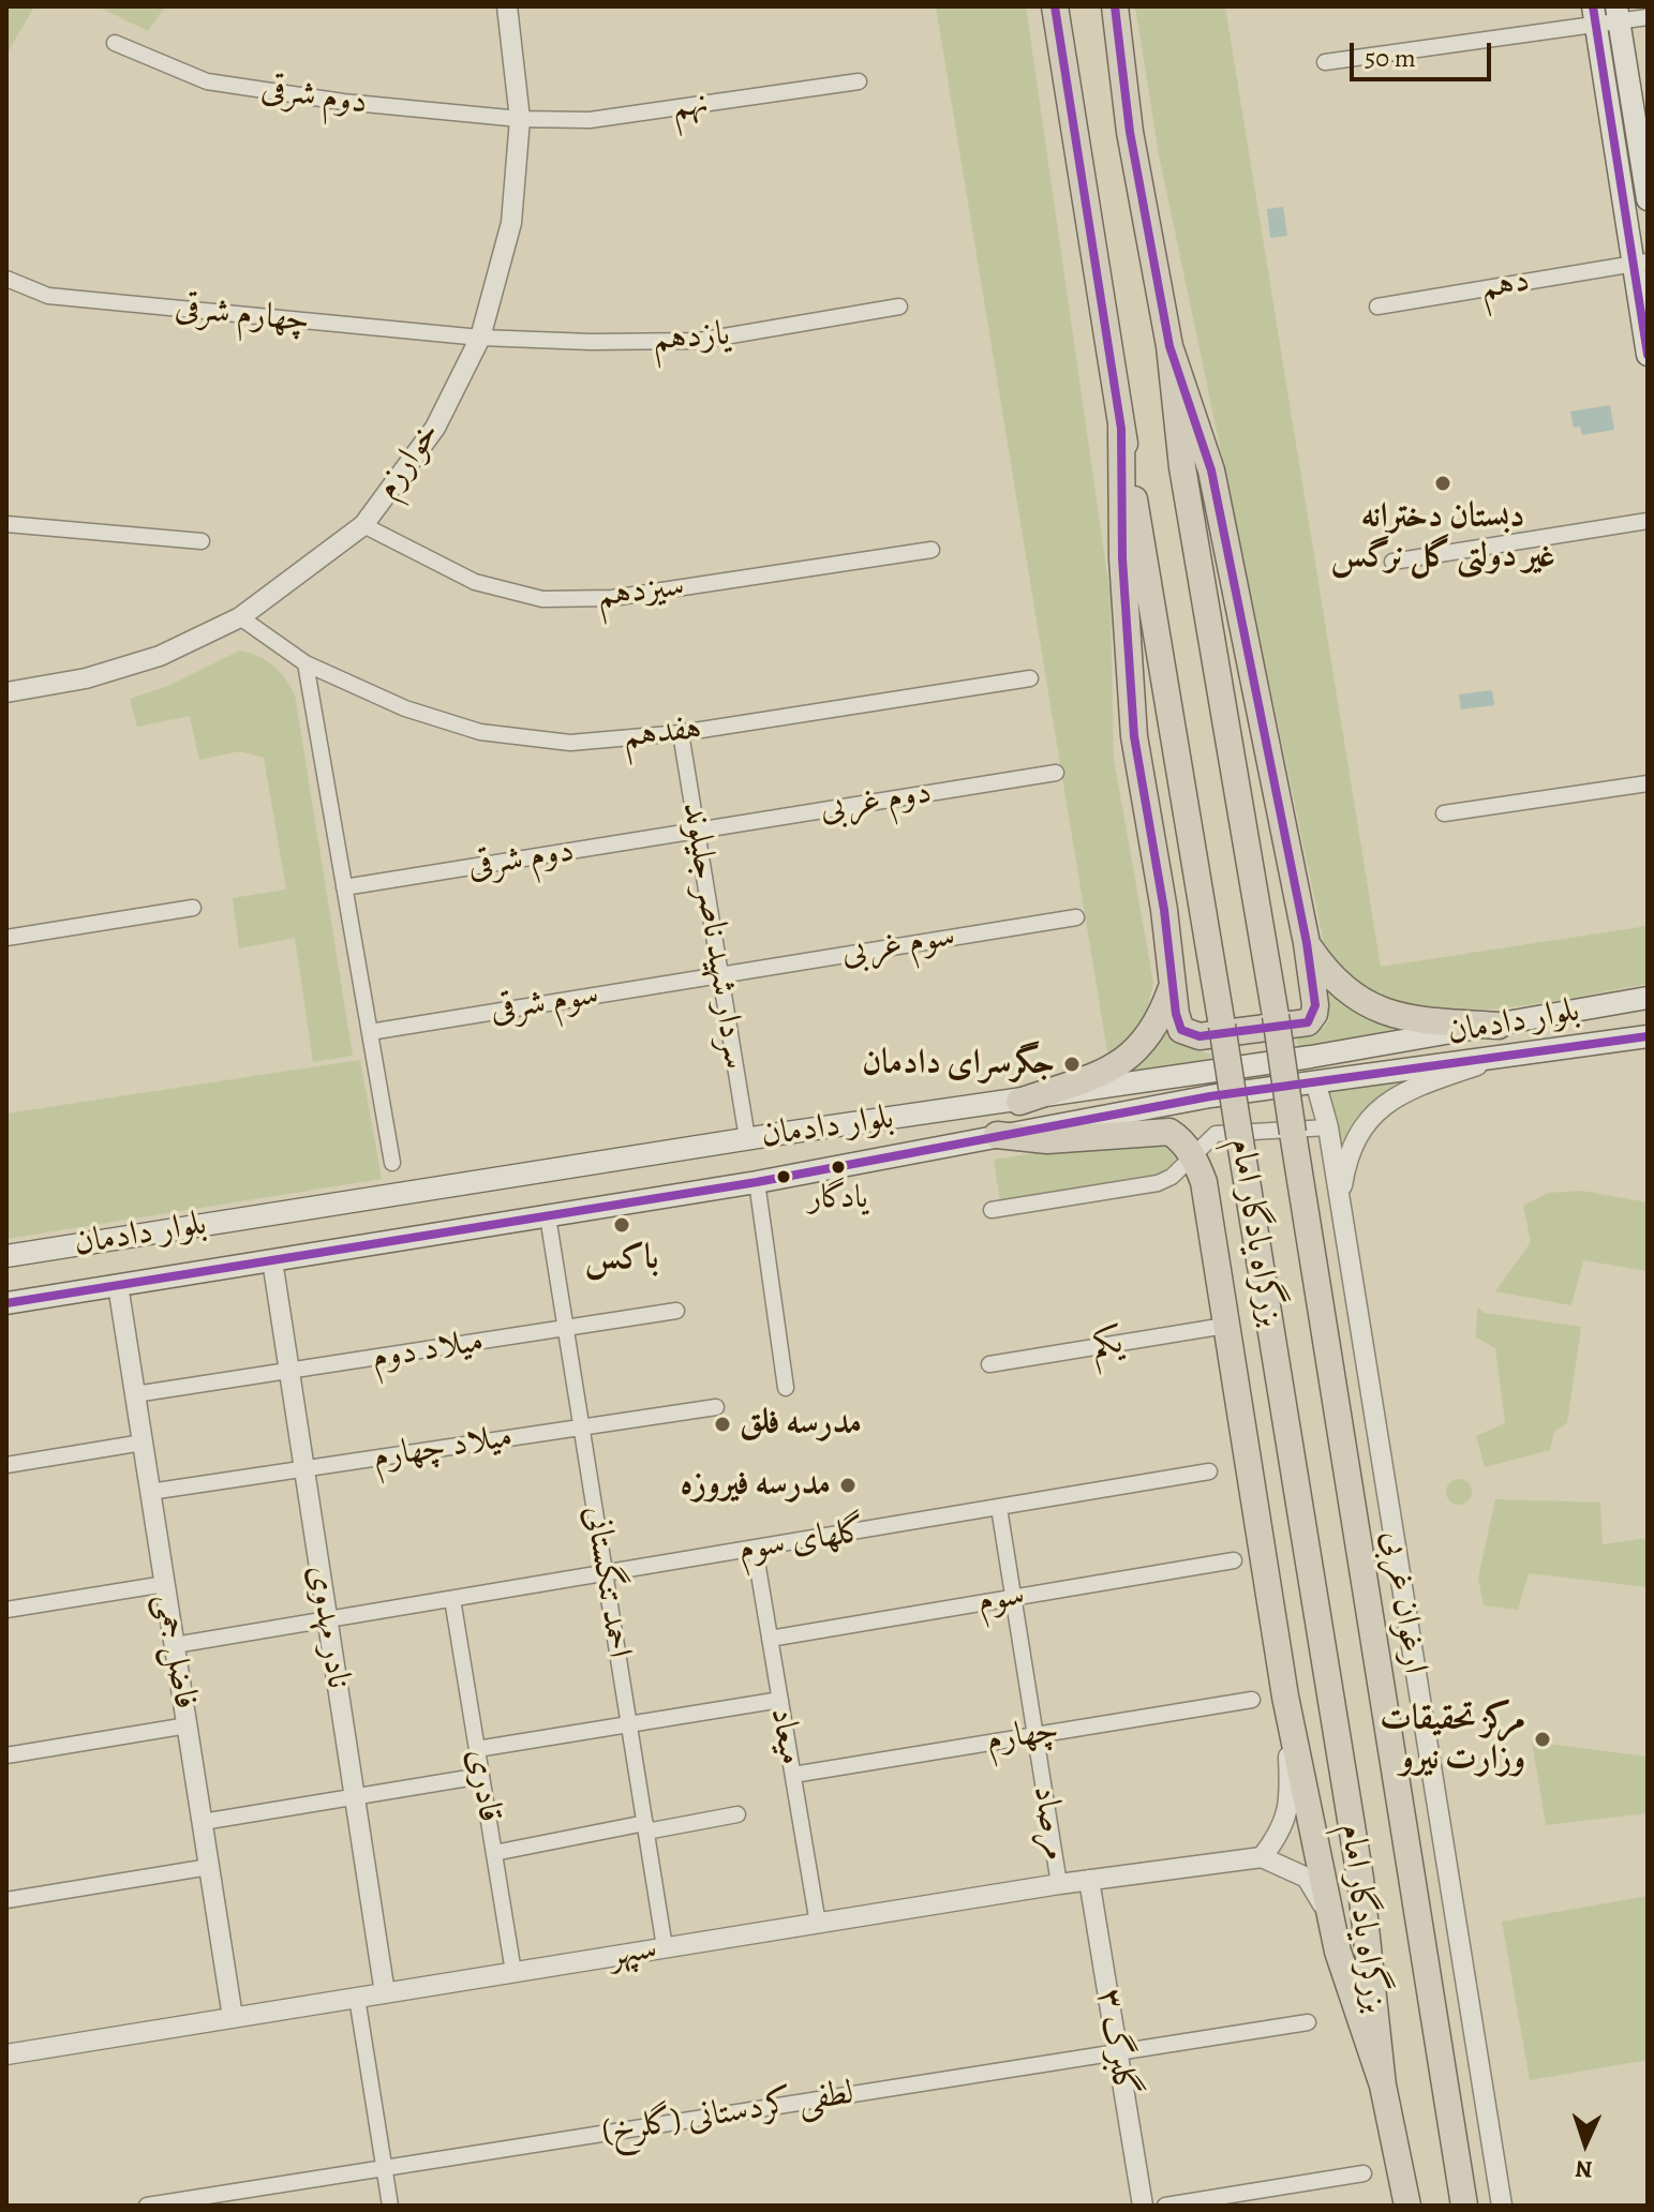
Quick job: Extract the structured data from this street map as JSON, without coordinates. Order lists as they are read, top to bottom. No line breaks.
{"streets":{"highway":["بزرگراه یادگار امام"],"main road":["بلوار دادمان"],"street":["دوم شرقی","نهم","دهم","چهارم شرقی","یازدهم","خوارزم","سیزدهم","هفدهم","دوم غربی","سردار شهید ناصر جلیلوند","سوم غربی","سوم شرقی","یکم","میلاد دوم","میلاد چهارم","گلهای سوم","احمد تنگستانی","سوم","ارغوان غربی","نادر مهدوی","فاضل جمی","میعاد","چهارم","قادری","مرصاد","سپهر","گلبرگ ۳","لطفی کردستانی (گلرخ)"]},"crossings":[["دوم شرقی","نهم"],["دوم شرقی","خوارزم"],["دوم شرقی","دوم غربی"],["دوم شرقی","سردار شهید ناصر جلیلوند"],["نهم","خوارزم"],["چهارم شرقی","یازدهم"],["چهارم شرقی","خوارزم"],["یازدهم","خوارزم"],["خوارزم","سیزدهم"],["خوارزم","هفدهم"],["هفدهم","سردار شهید ناصر جلیلوند"],["دوم غربی","سردار شهید ناصر جلیلوند"],["سردار شهید ناصر جلیلوند","سوم غربی"],["سردار شهید ناصر جلیلوند","سوم شرقی"],["سردار شهید ناصر جلیلوند","بلوار دادمان"],["سوم غربی","سوم شرقی"],["بلوار دادمان","احمد تنگستانی"],["بلوار دادمان","ارغوان غربی"],["بلوار دادمان","نادر مهدوی"],["بلوار دادمان","فاضل جمی"],["میلاد دوم","احمد تنگستانی"],["میلاد دوم","نادر مهدوی"],["میلاد دوم","فاضل جمی"],["میلاد چهارم","احمد تنگستانی"],["میلاد چهارم","نادر مهدوی"],["میلاد چهارم","فاضل جمی"],["گلهای سوم","احمد تنگستانی"],["گلهای سوم","نادر مهدوی"],["گلهای سوم","فاضل جمی"],["گلهای سوم","میعاد"],["گلهای سوم","قادری"],["گلهای سوم","مرصاد"],["احمد تنگستانی","سپهر"],["سوم","میعاد"],["سوم","مرصاد"],["نادر مهدوی","سپهر"],["فاضل جمی","سپهر"],["میعاد","چهارم"],["میعاد","سپهر"],["چهارم","مرصاد"],["قادری","سپهر"],["مرصاد","سپهر"],["سپهر","گلبرگ ۳"],["گلبرگ ۳","لطفی کردستانی (گلرخ)"]],"places":["دبستان دخترانه غیر دولتی گل نرگس","جگرسرای دادمان","یادگار","باکس","مدرسه فلق","مدرسه فیروزه","مرکز تحقیقات وزارت نیرو"],"scale_bar":"50 m","north":"bottom"}
